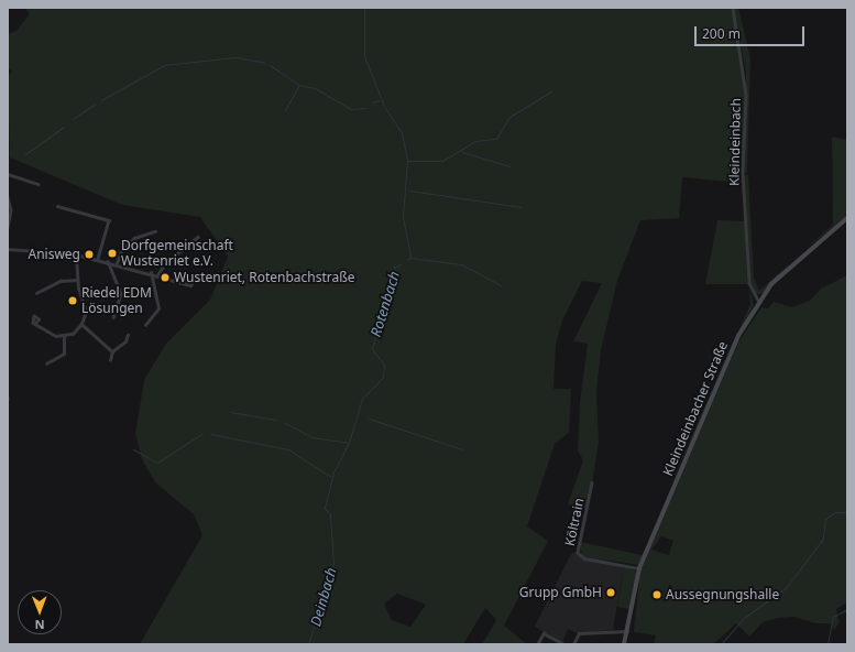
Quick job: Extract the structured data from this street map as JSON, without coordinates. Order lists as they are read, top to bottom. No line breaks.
{"streets":{"street":["Kleindeinbach","Kleindeinbacher Straße","Költrain"]},"crossings":[["Kleindeinbach","Kleindeinbacher Straße"],["Kleindeinbacher Straße","Költrain"]],"water":["Rotenbach","Deinbach"],"places":["Dorfgemeinschaft Wustenriet e.V.","Anisweg","Wustenriet, Rotenbachstraße","Riedel EDM Lösungen","Grupp GmbH","Aussegnungshalle"],"scale_bar":"200 m","north":"bottom"}
